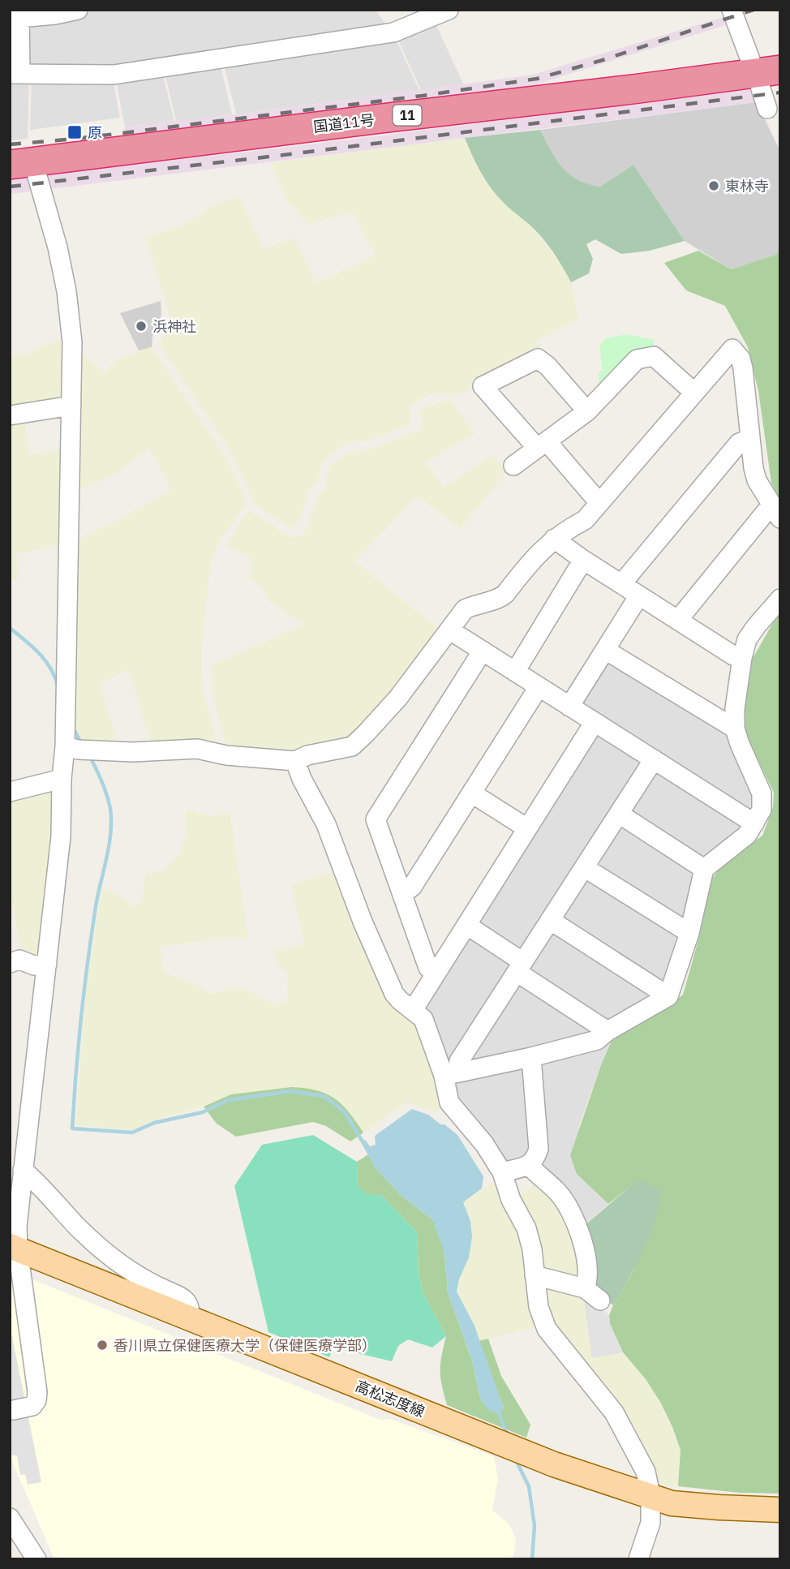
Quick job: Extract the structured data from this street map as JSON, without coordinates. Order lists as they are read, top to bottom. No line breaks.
{"streets":{"highway":["11","国道11号"],"main road":["高松志度線"]},"places":{"transit":["原"],"other":["東林寺","浜神社","香川県立保健医療大学（保健医療学部）"]}}
